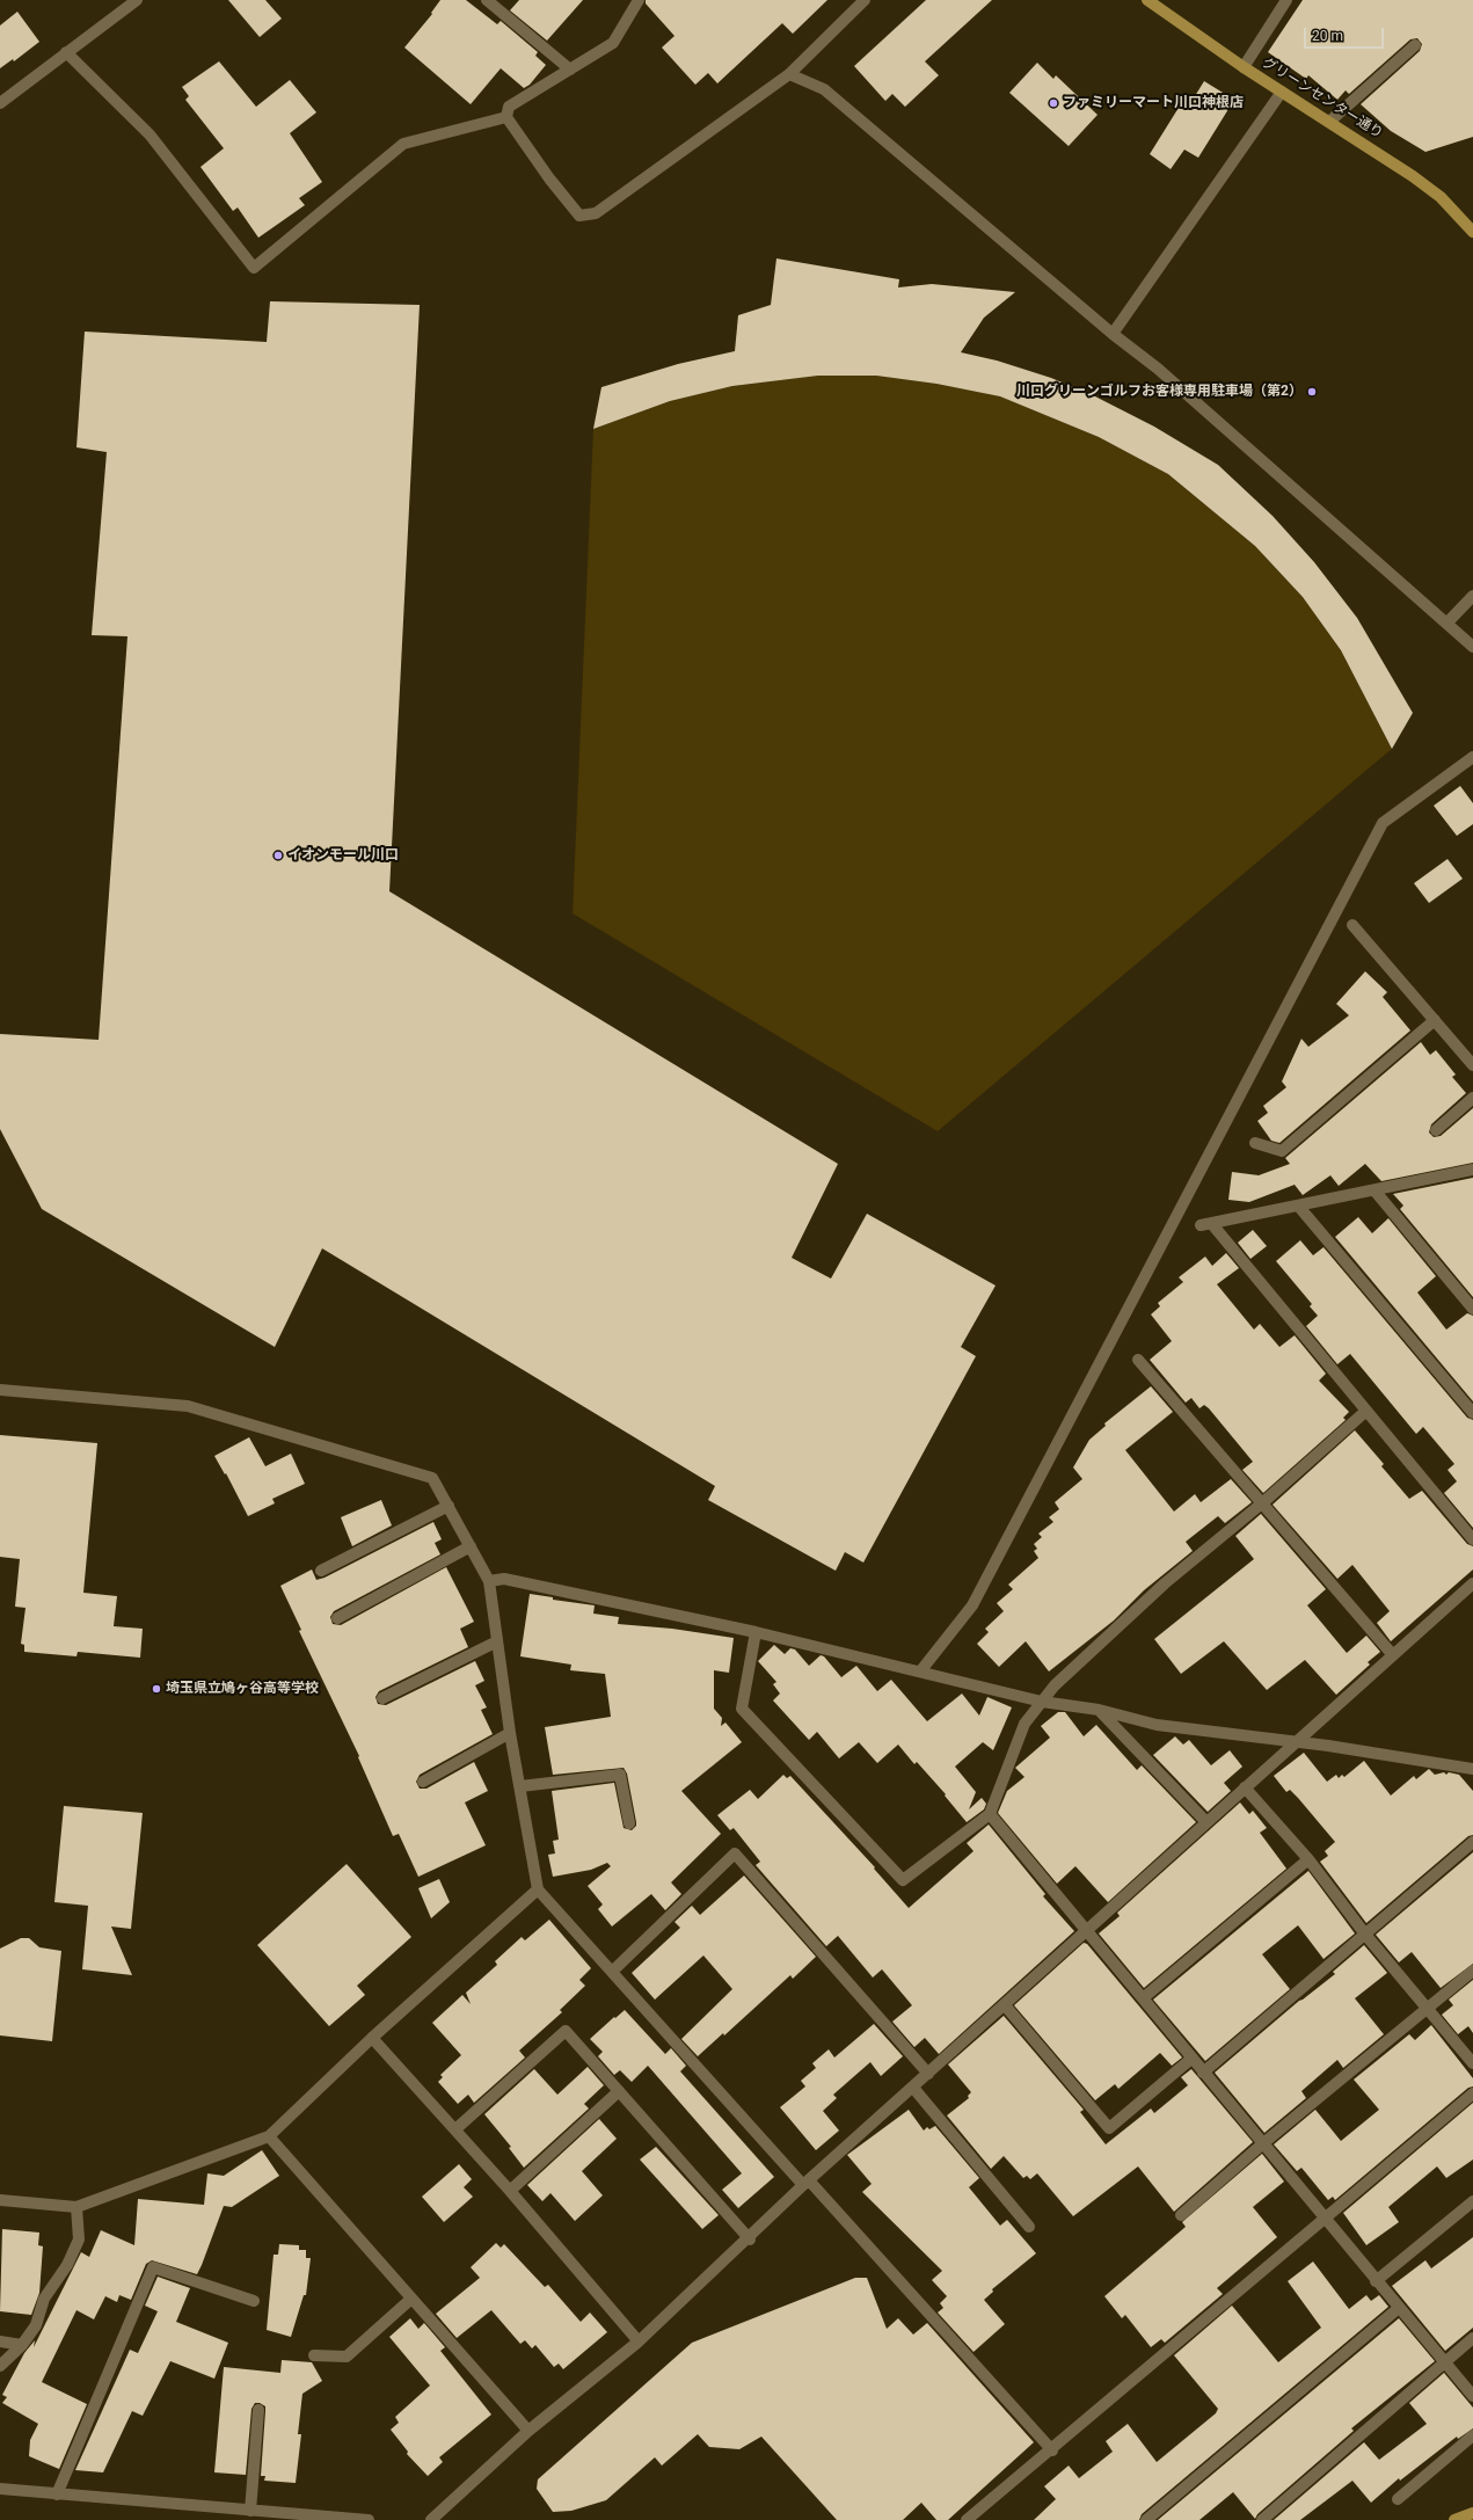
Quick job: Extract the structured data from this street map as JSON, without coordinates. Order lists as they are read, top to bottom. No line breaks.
{"streets":{"main road":["グリーンセンター通り"]},"places":["ファミリーマート川口神根店","川口グリーンゴルフお客様専用駐車場（第2）","イオンモール川口","埼玉県立鳩ヶ谷高等学校"],"scale_bar":"20 m"}
